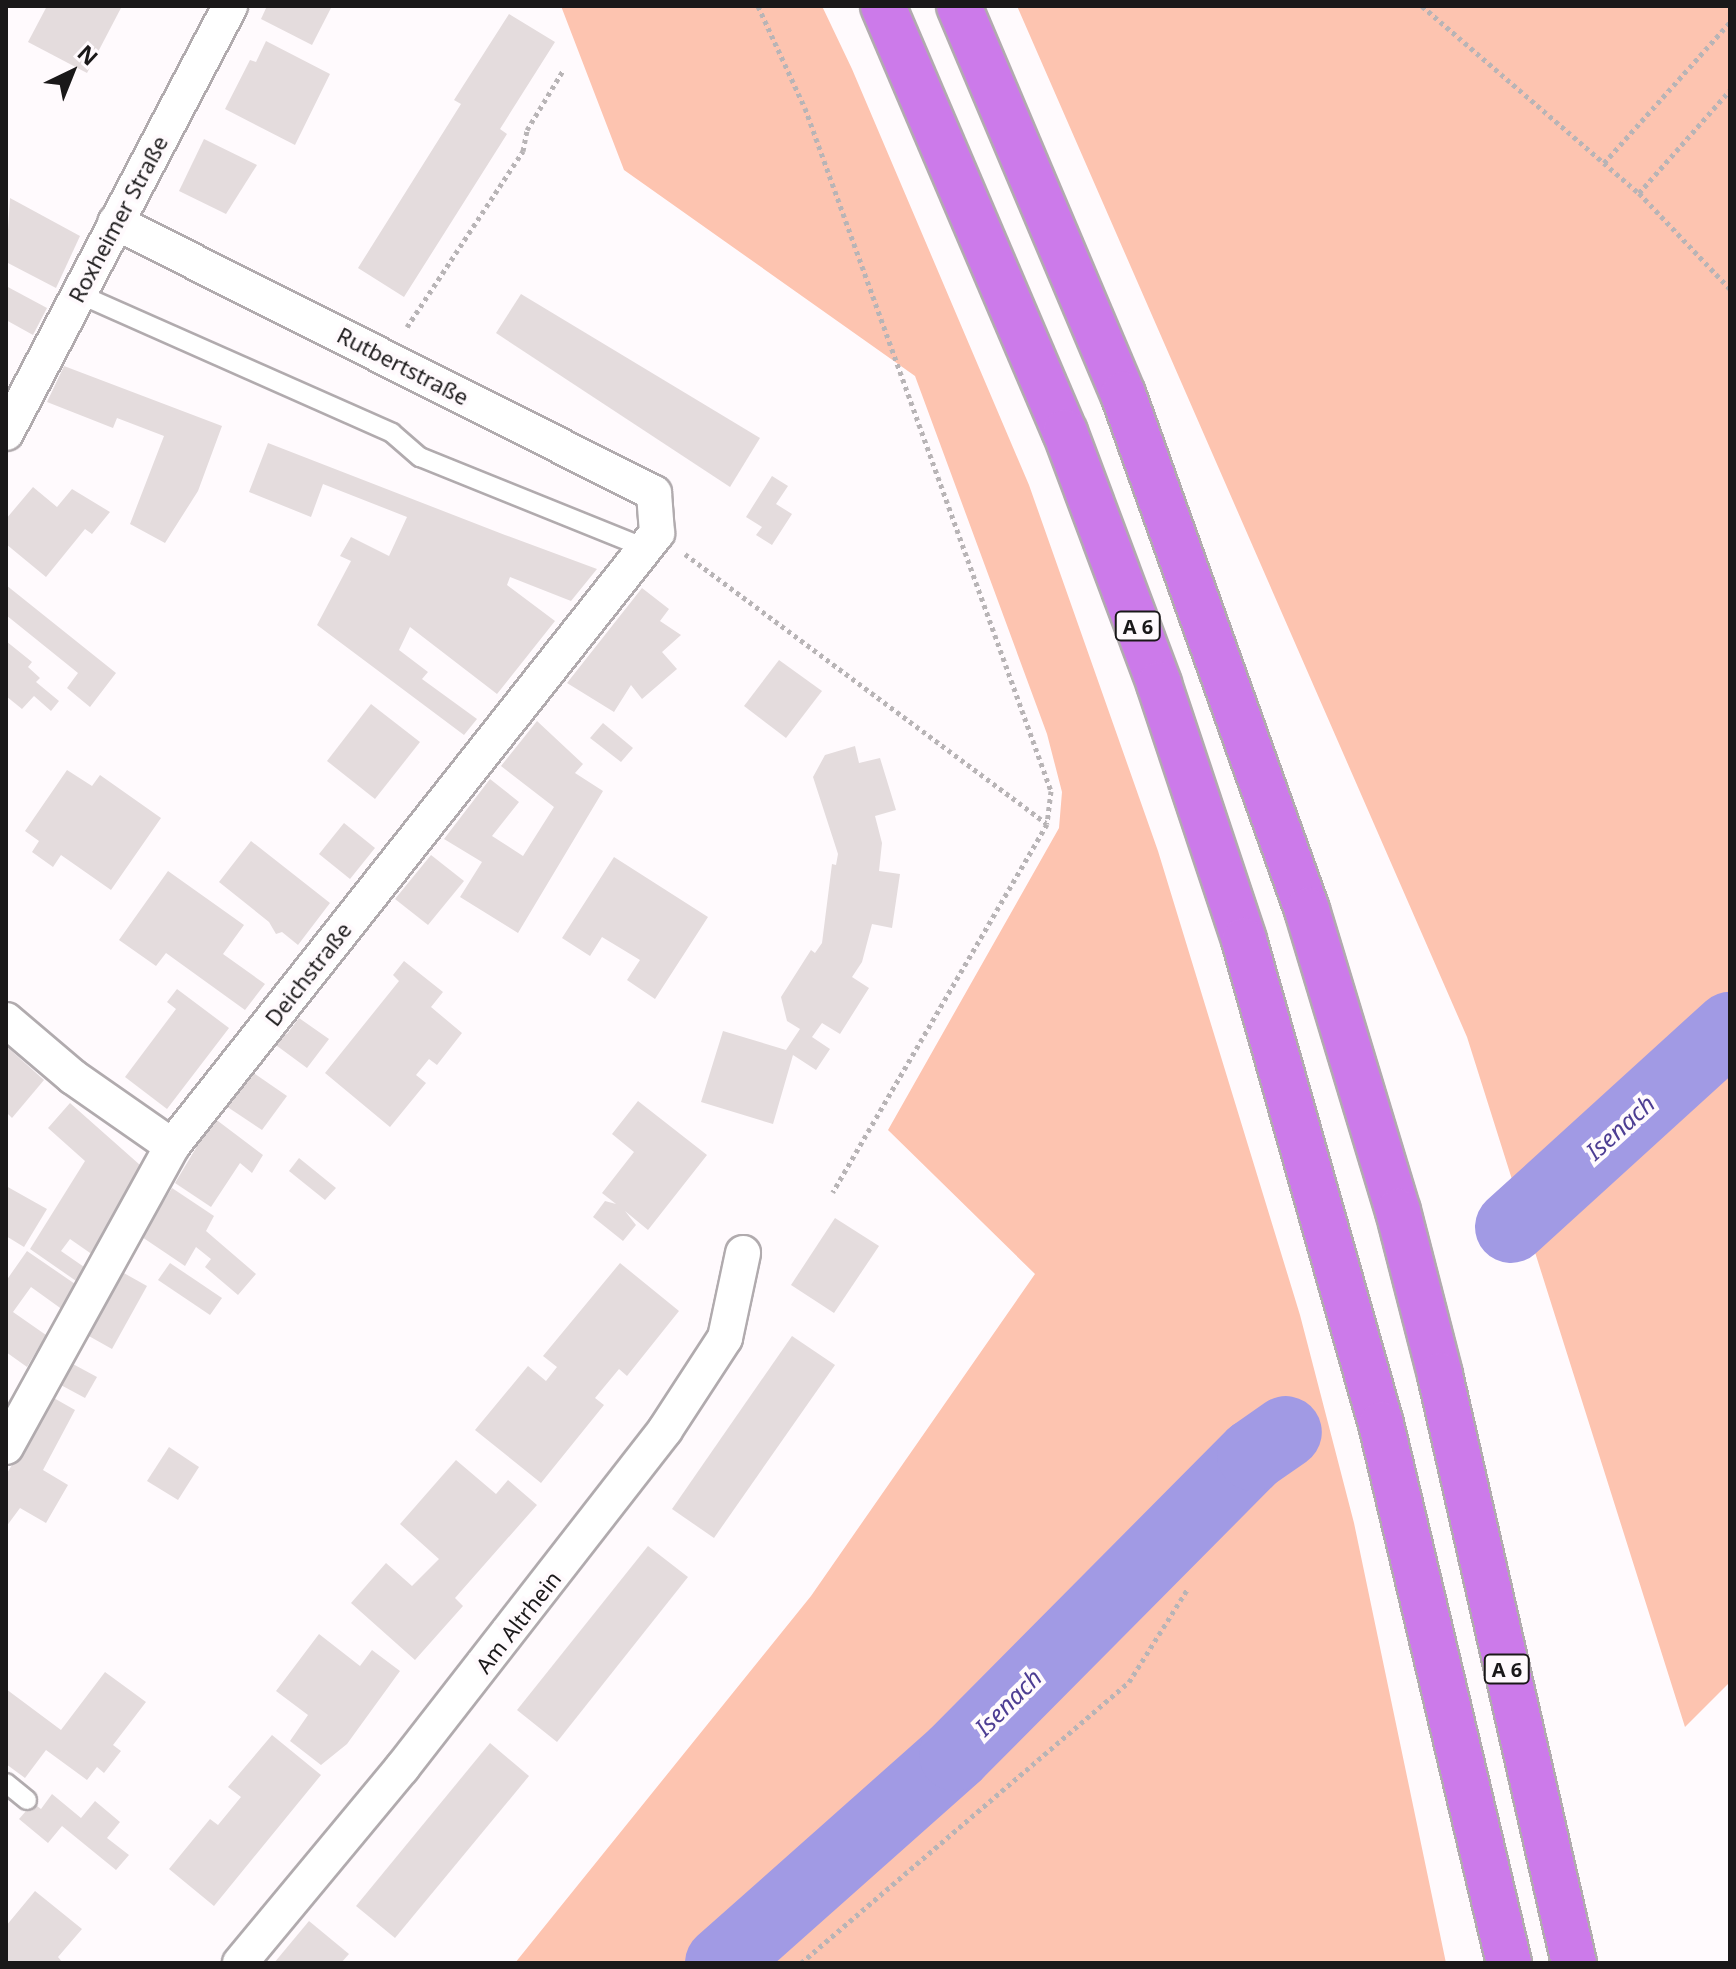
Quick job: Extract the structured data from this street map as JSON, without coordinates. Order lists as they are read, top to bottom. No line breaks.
{"streets":{"highway":["A 6"],"street":["Roxheimer Straße","Rutbertstraße","Deichstraße","Am Altrhein"]},"crossings":[["Roxheimer Straße","Rutbertstraße"],["Rutbertstraße","Deichstraße"]],"water":["Isenach"],"north":"top right"}
